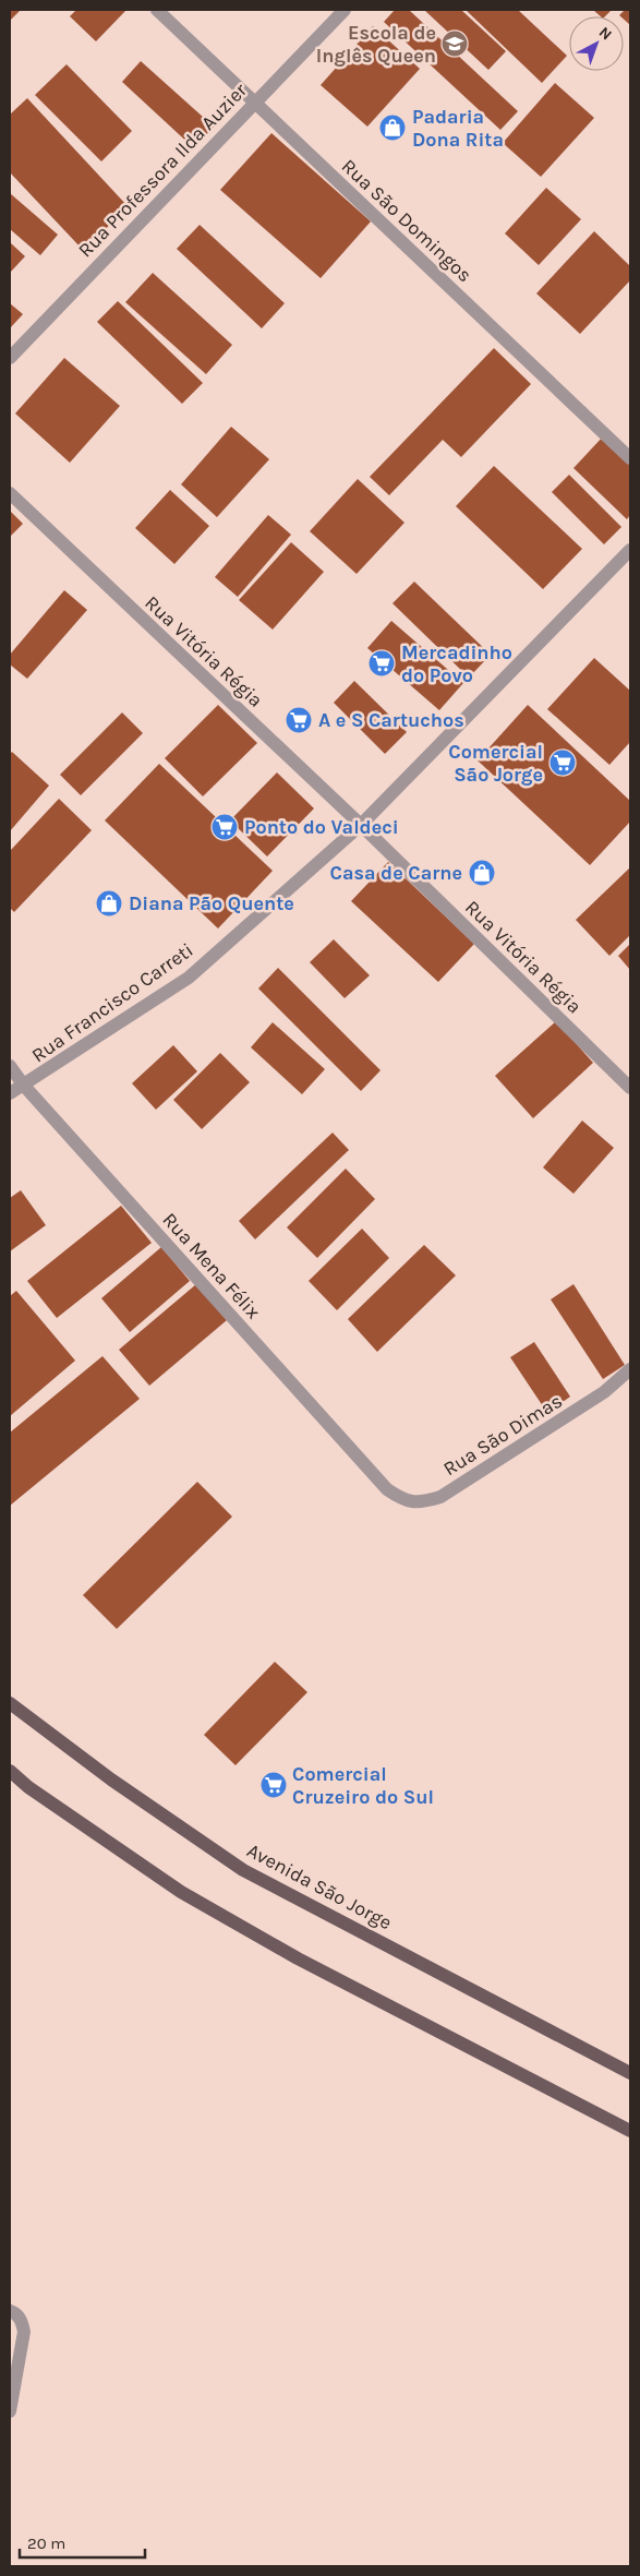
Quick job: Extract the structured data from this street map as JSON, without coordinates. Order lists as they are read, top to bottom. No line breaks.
{"streets":{"main road":["Avenida São Jorge"],"street":["Rua Professora Ilda Auzier","Rua São Domingos","Rua Vitória Régia","Rua Francisco Carreti","Rua Mena Félix","Rua São Dimas"]},"crossings":[["Rua Professora Ilda Auzier","Rua São Domingos"],["Rua Vitória Régia","Rua Francisco Carreti"],["Rua Francisco Carreti","Rua Mena Félix"],["Rua Mena Félix","Rua São Dimas"]],"places":{"school or university":["Escola de Inglês Queen"],"shop":["Padaria Dona Rita","Casa de Carne","Diana Pão Quente"],"supermarket":["Mercadinho do Povo","A e S Cartuchos","Comercial São Jorge","Ponto do Valdeci","Comercial Cruzeiro do Sul"]},"scale_bar":"20 m","north":"top right"}
